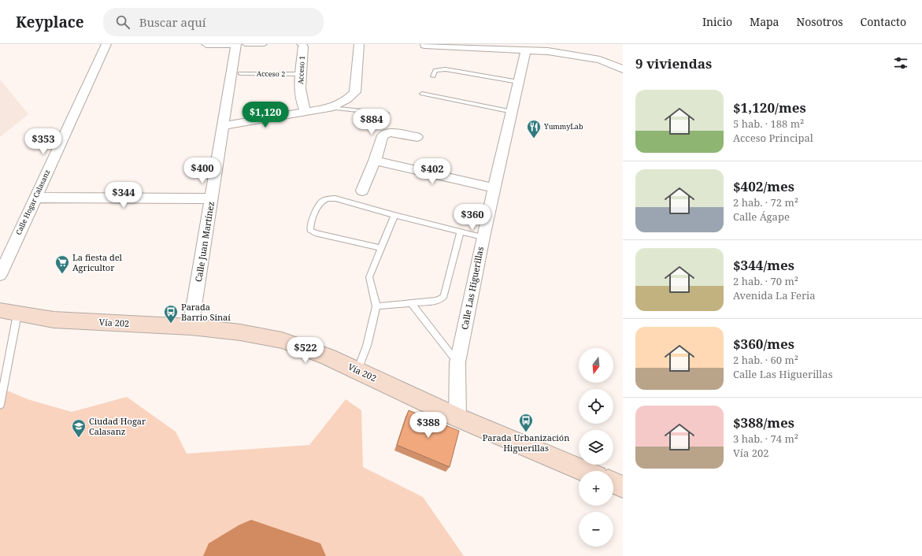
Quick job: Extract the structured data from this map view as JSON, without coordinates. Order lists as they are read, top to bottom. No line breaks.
{"streets":{"main road":["Vía 202"],"street":["Acceso 1","Calle Hogar Calasanz","Calle Juan Martínez","Calle Las Higuerillas"],"lane":["Acceso 2"]},"crossings":[["Acceso 1","Acceso 2"],["Calle Juan Martínez","Vía 202"],["Calle Las Higuerillas","Vía 202"]],"places":{"restaurant":["YummyLab"],"supermarket":["La fiesta del Agricultor"],"bus stop":["Parada Barrio Sinaí","Parada Urbanización Higuerillas"],"school or university":["Ciudad Hogar Calasanz"]},"north":"bottom","page":{"header":"Keyplace","search":"Buscar aquí","nav":["Inicio","Mapa","Nosotros","Contacto"],"heading":"9 viviendas","list":[{"name":"$1,120/mes","note":"5 hab. · 188 m² · Acceso Principal"},{"name":"$402/mes","note":"2 hab. · 72 m² · Calle Ágape"},{"name":"$344/mes","note":"2 hab. · 70 m² · Avenida La Feria"},{"name":"$360/mes","note":"2 hab. · 60 m² · Calle Las Higuerillas"},{"name":"$388/mes","note":"3 hab. · 74 m² · Vía 202"}],"price":["$1,120","$884","$353","$400","$402","$344","$360","$522","$388"],"map_buttons":["+","−"]}}
